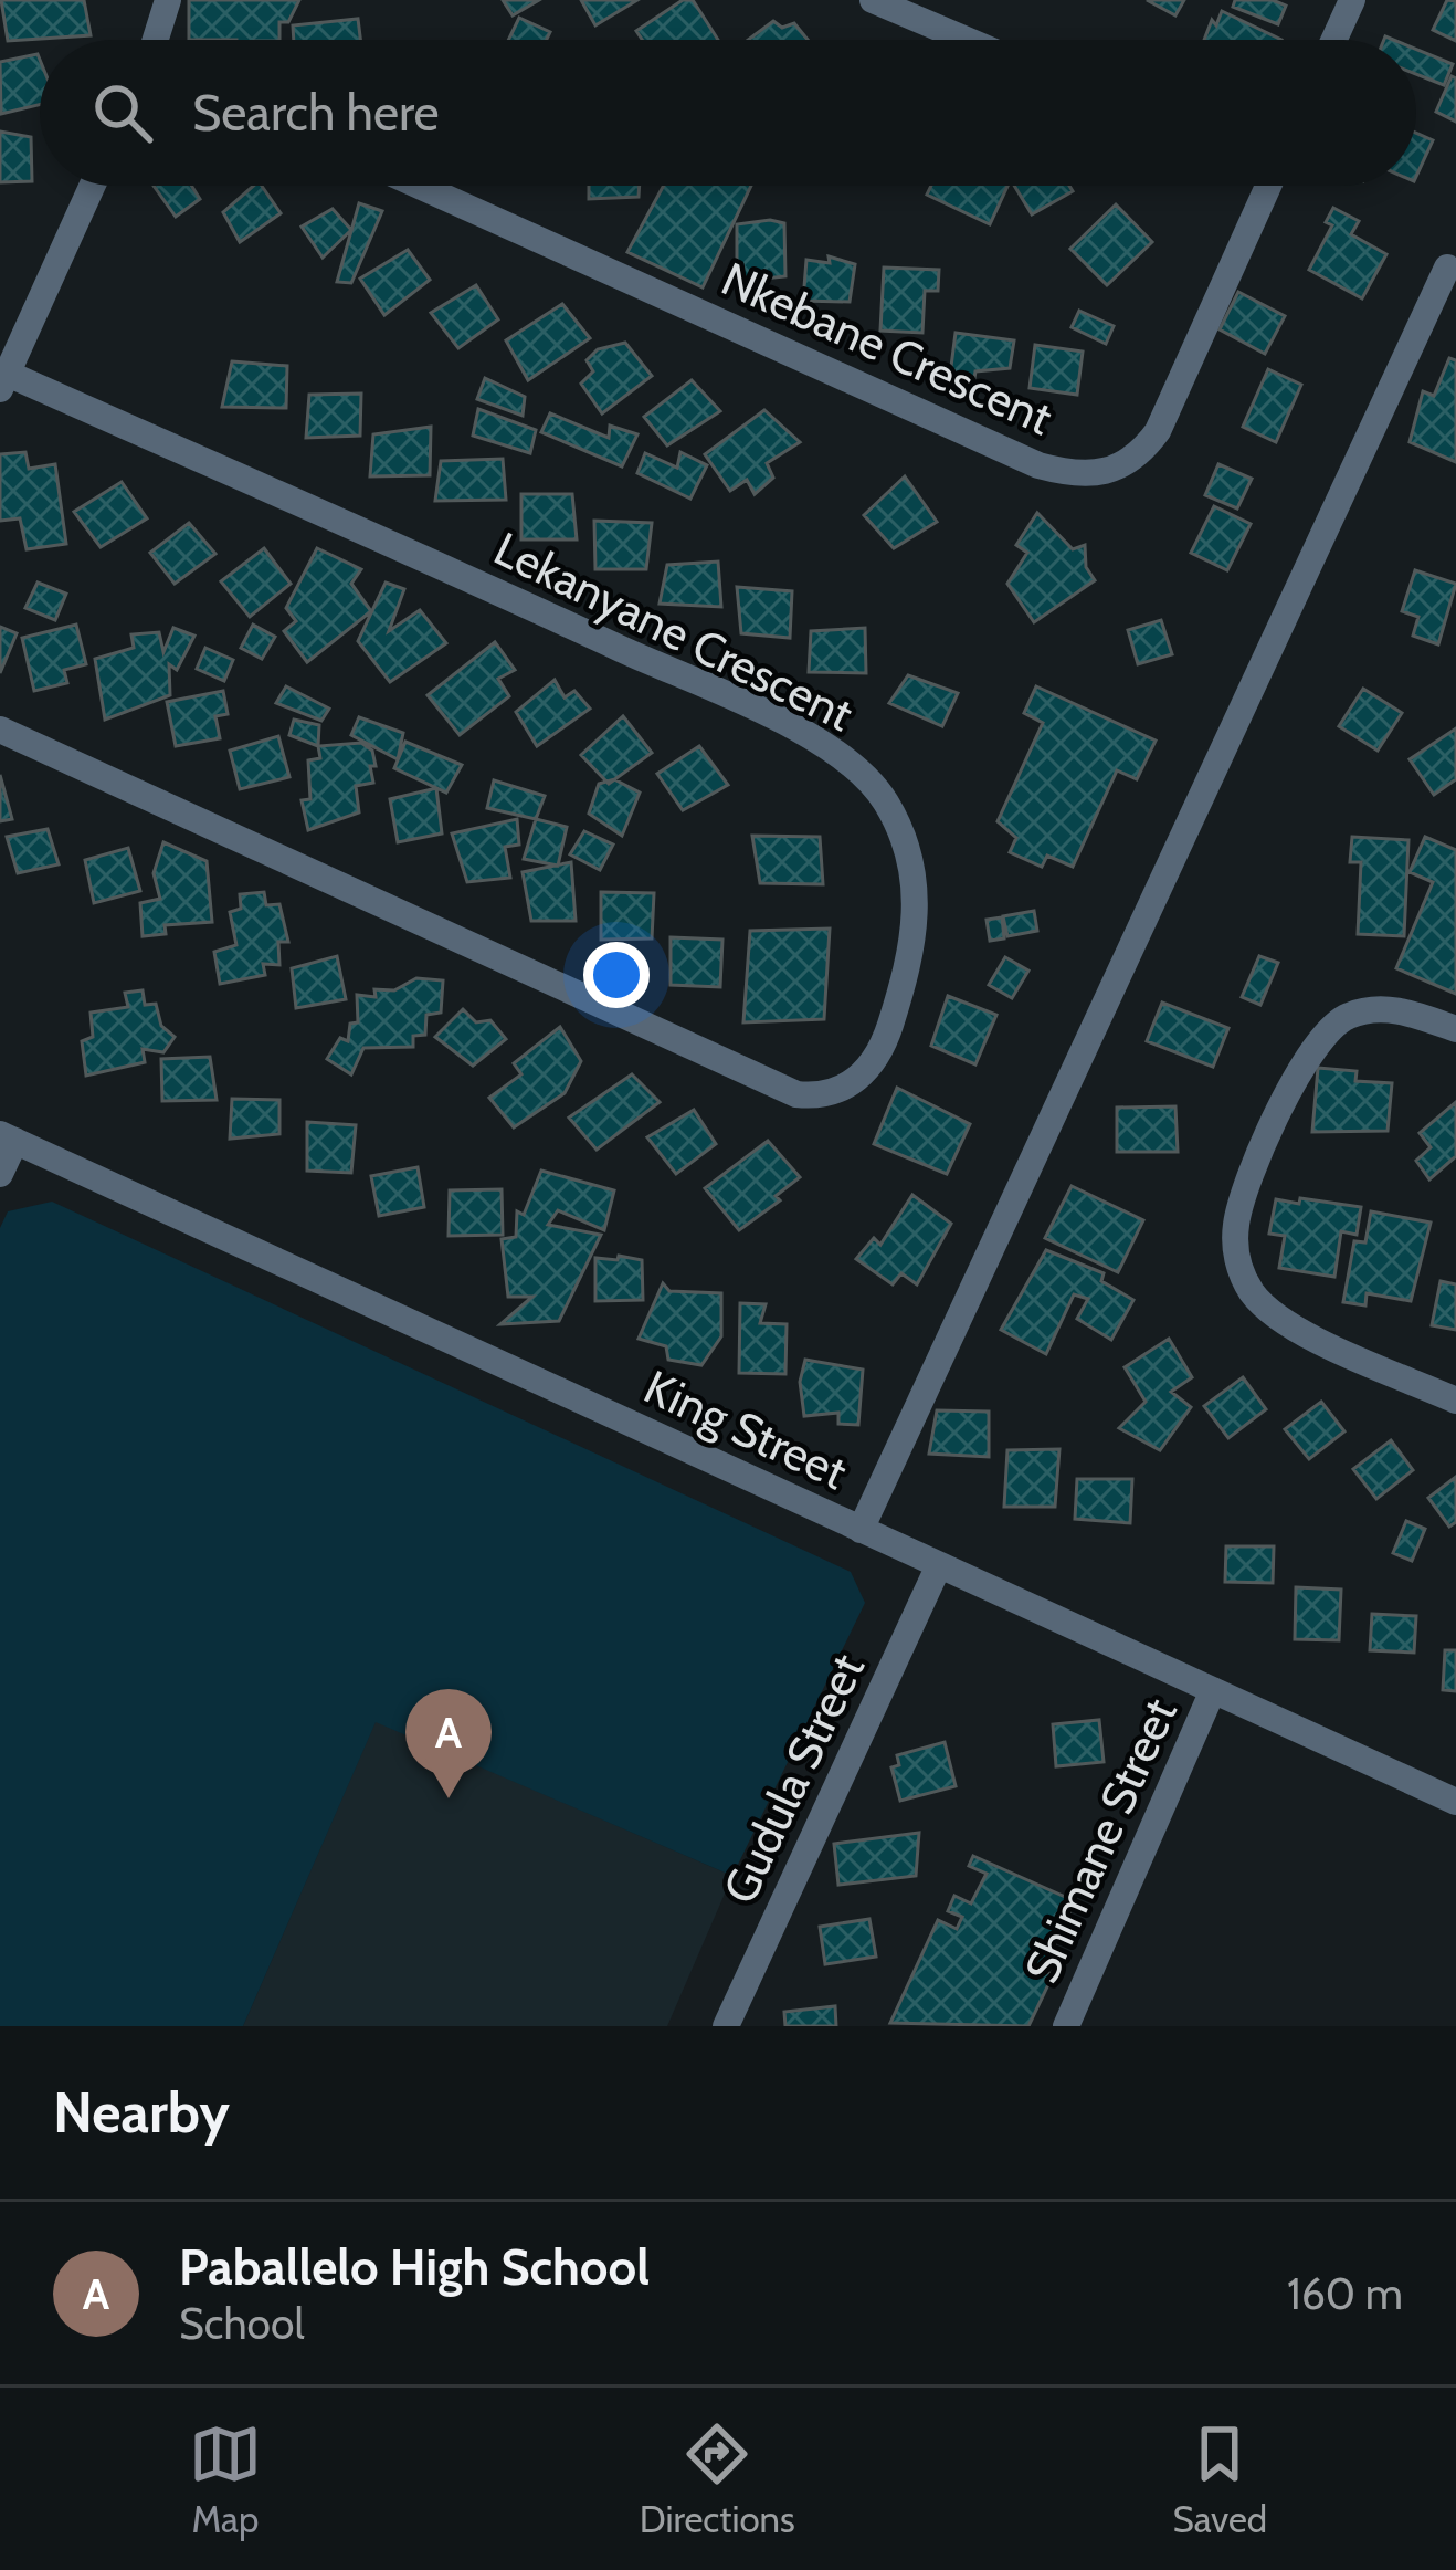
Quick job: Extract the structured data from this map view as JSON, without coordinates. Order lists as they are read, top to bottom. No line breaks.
{"streets":{"street":["Nkebane Crescent","Lekanyane Crescent","King Street","Gudula Street","Shimane Street"]},"crossings":[["King Street","Gudula Street"],["King Street","Shimane Street"]],"page":{"search":"Search here","pins":"A","heading":"Nearby","list":[{"mark":"A","name":"Paballelo High School","note":"School","value":"160 m"}],"nav":["Map","Directions","Saved"]}}
